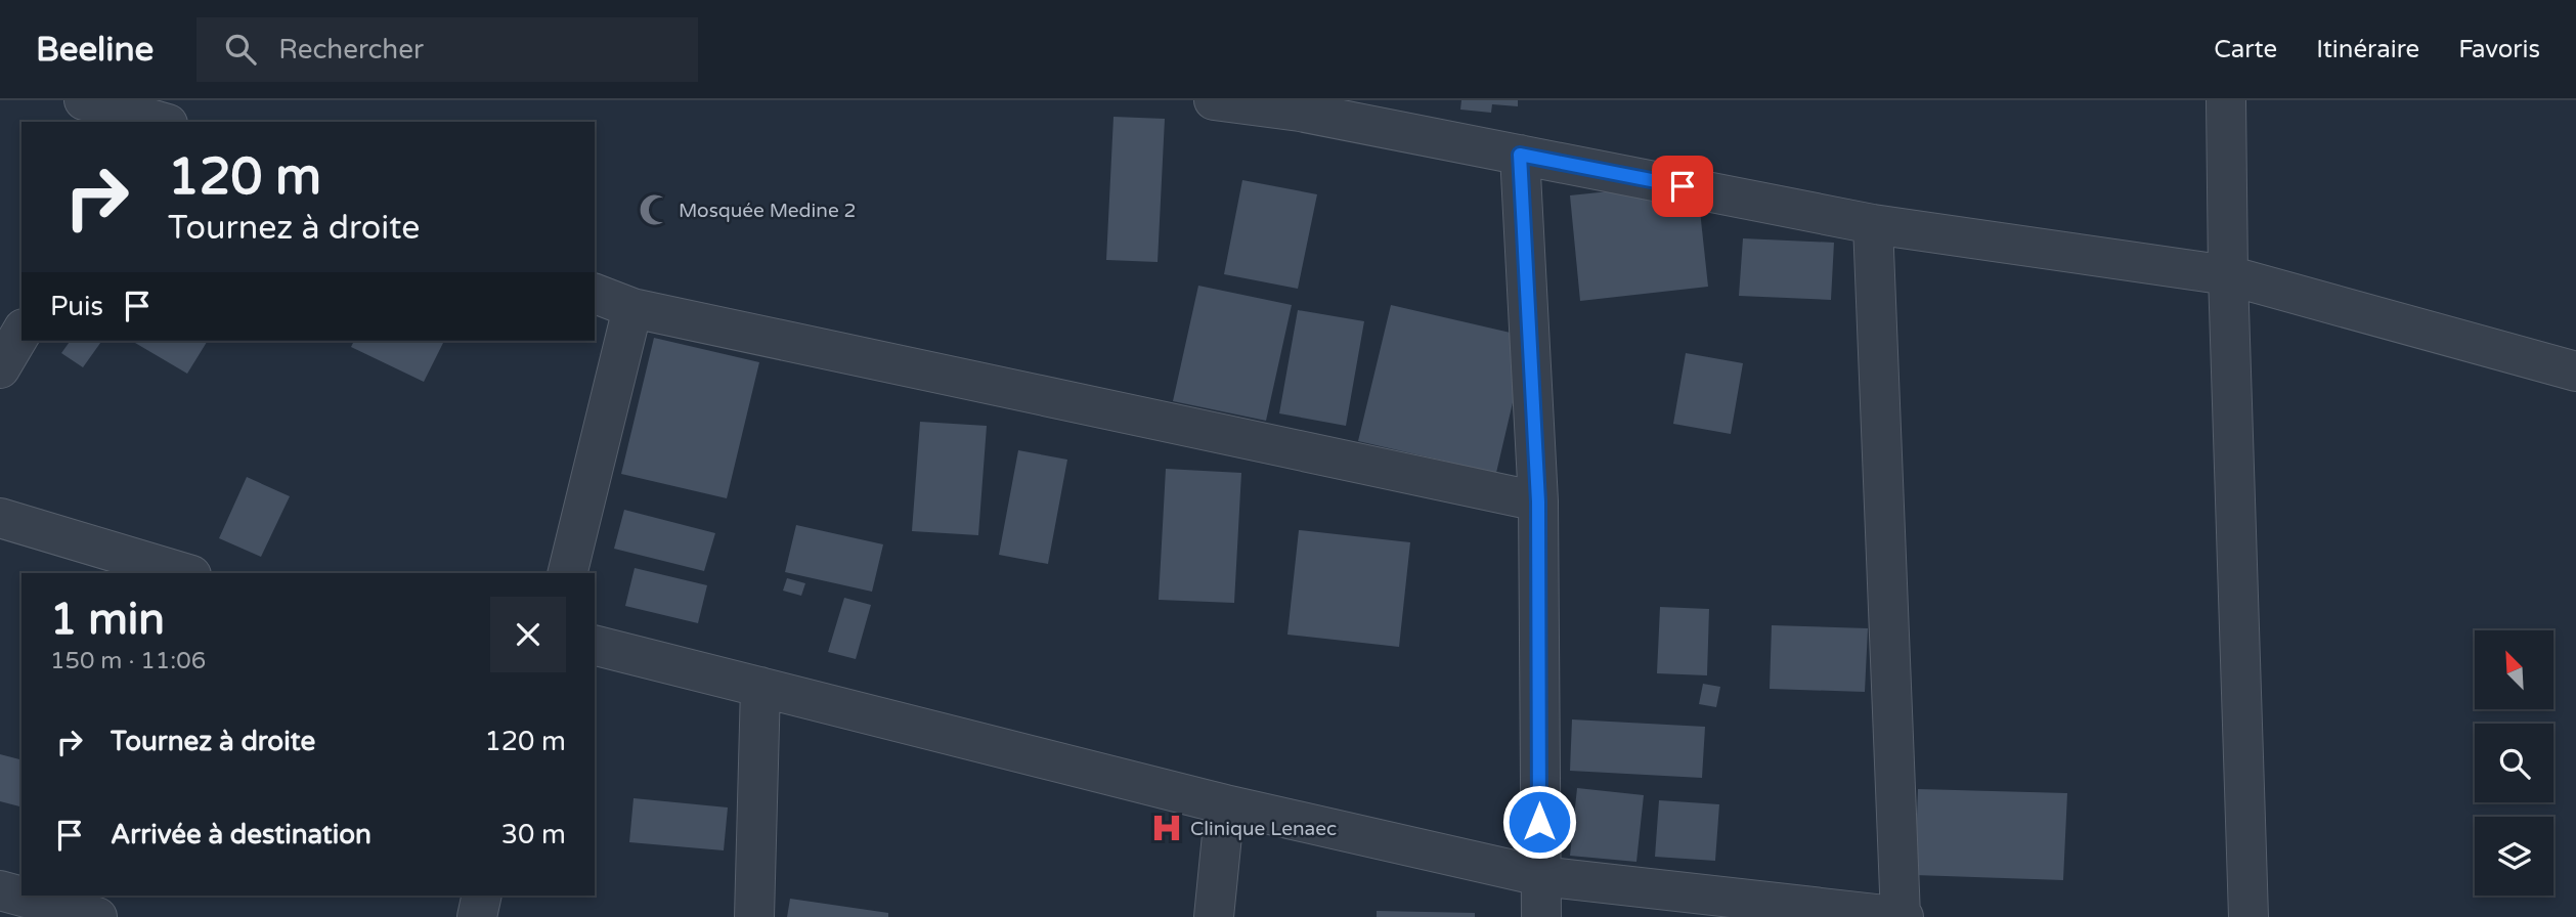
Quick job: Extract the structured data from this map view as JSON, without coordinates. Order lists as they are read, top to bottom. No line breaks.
{"places":{"mosque":["Mosquée Medine 2"],"hospital":["Clinique Lenaec"]},"north":"top left","page":{"header":"Beeline","search":"Rechercher","nav":["Carte","Itinéraire","Favoris"],"turn":["120 m","Tournez à droite"],"then":"Puis","heading":["1 min","150 m · 11:06"],"list":[{"name":"Tournez à droite","value":"120 m"},{"name":"Arrivée à destination","value":"30 m"}]}}
